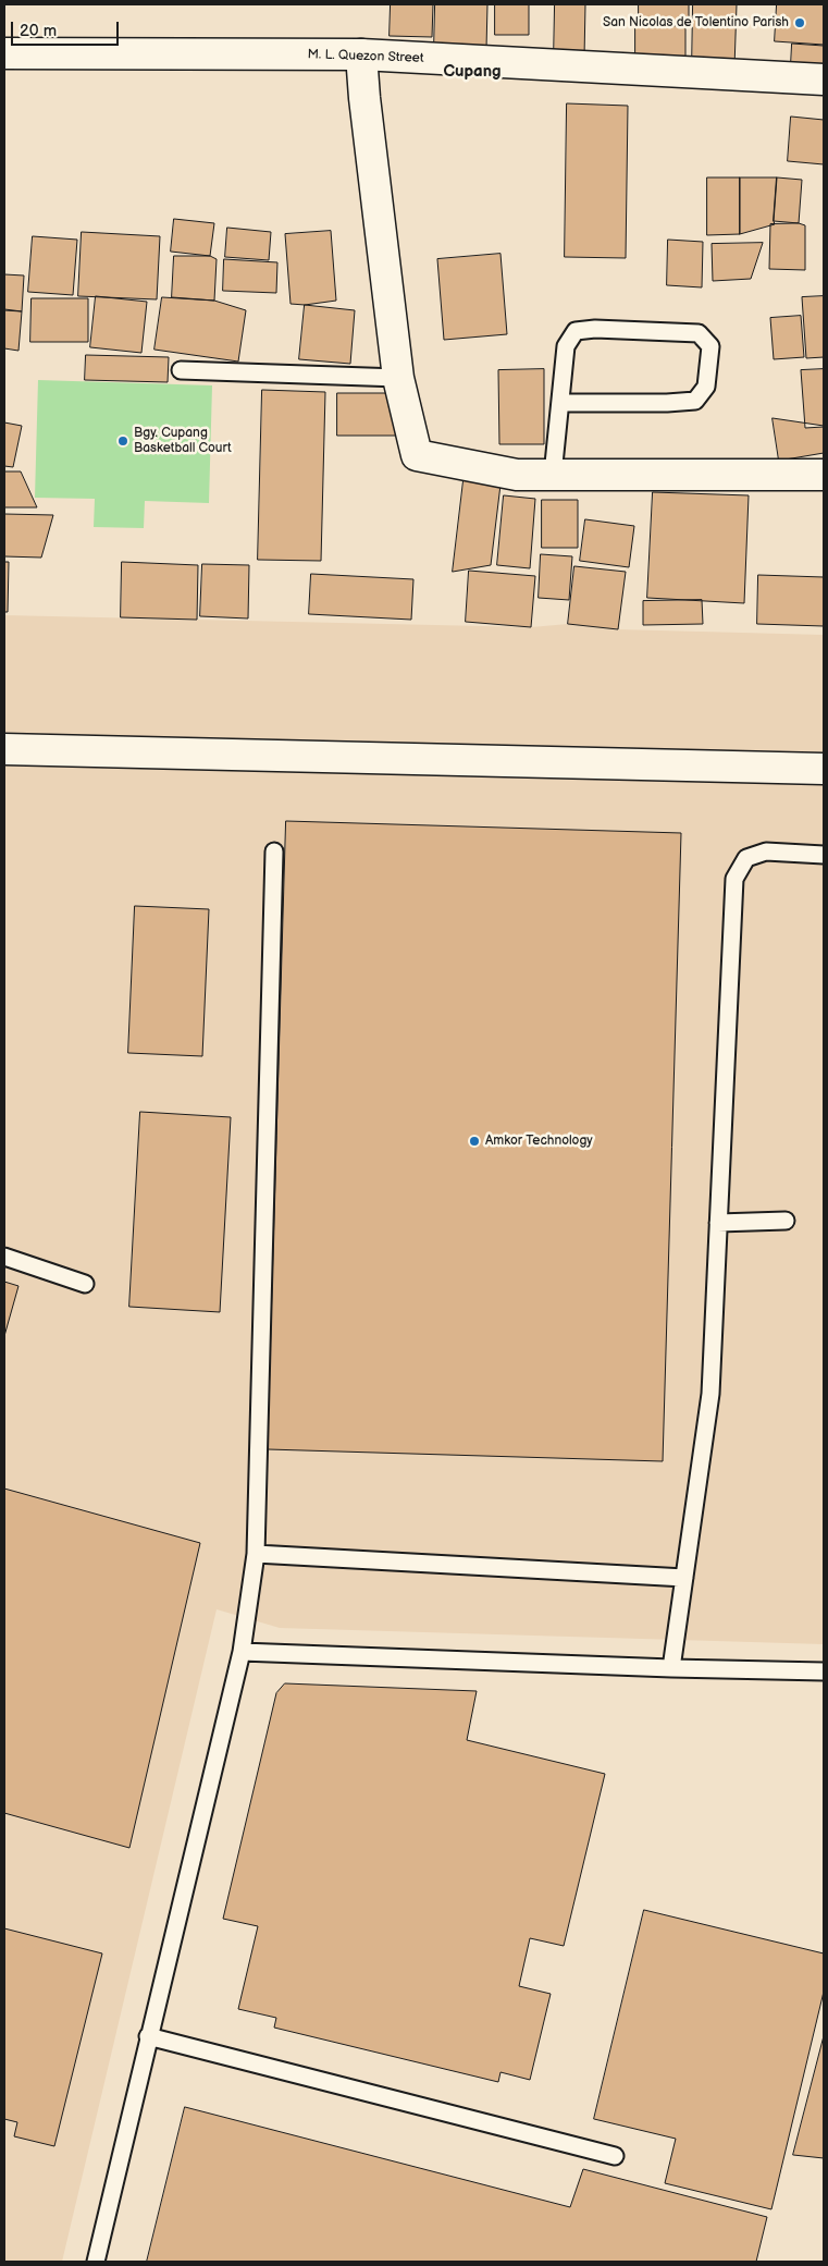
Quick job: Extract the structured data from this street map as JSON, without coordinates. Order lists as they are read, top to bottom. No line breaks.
{"streets":{"street":["M. L. Quezon Street"]},"districts":["Cupang"],"places":["San Nicolas de Tolentino Parish","Bgy. Cupang Basketball Court","Amkor Technology"],"scale_bar":"20 m"}
